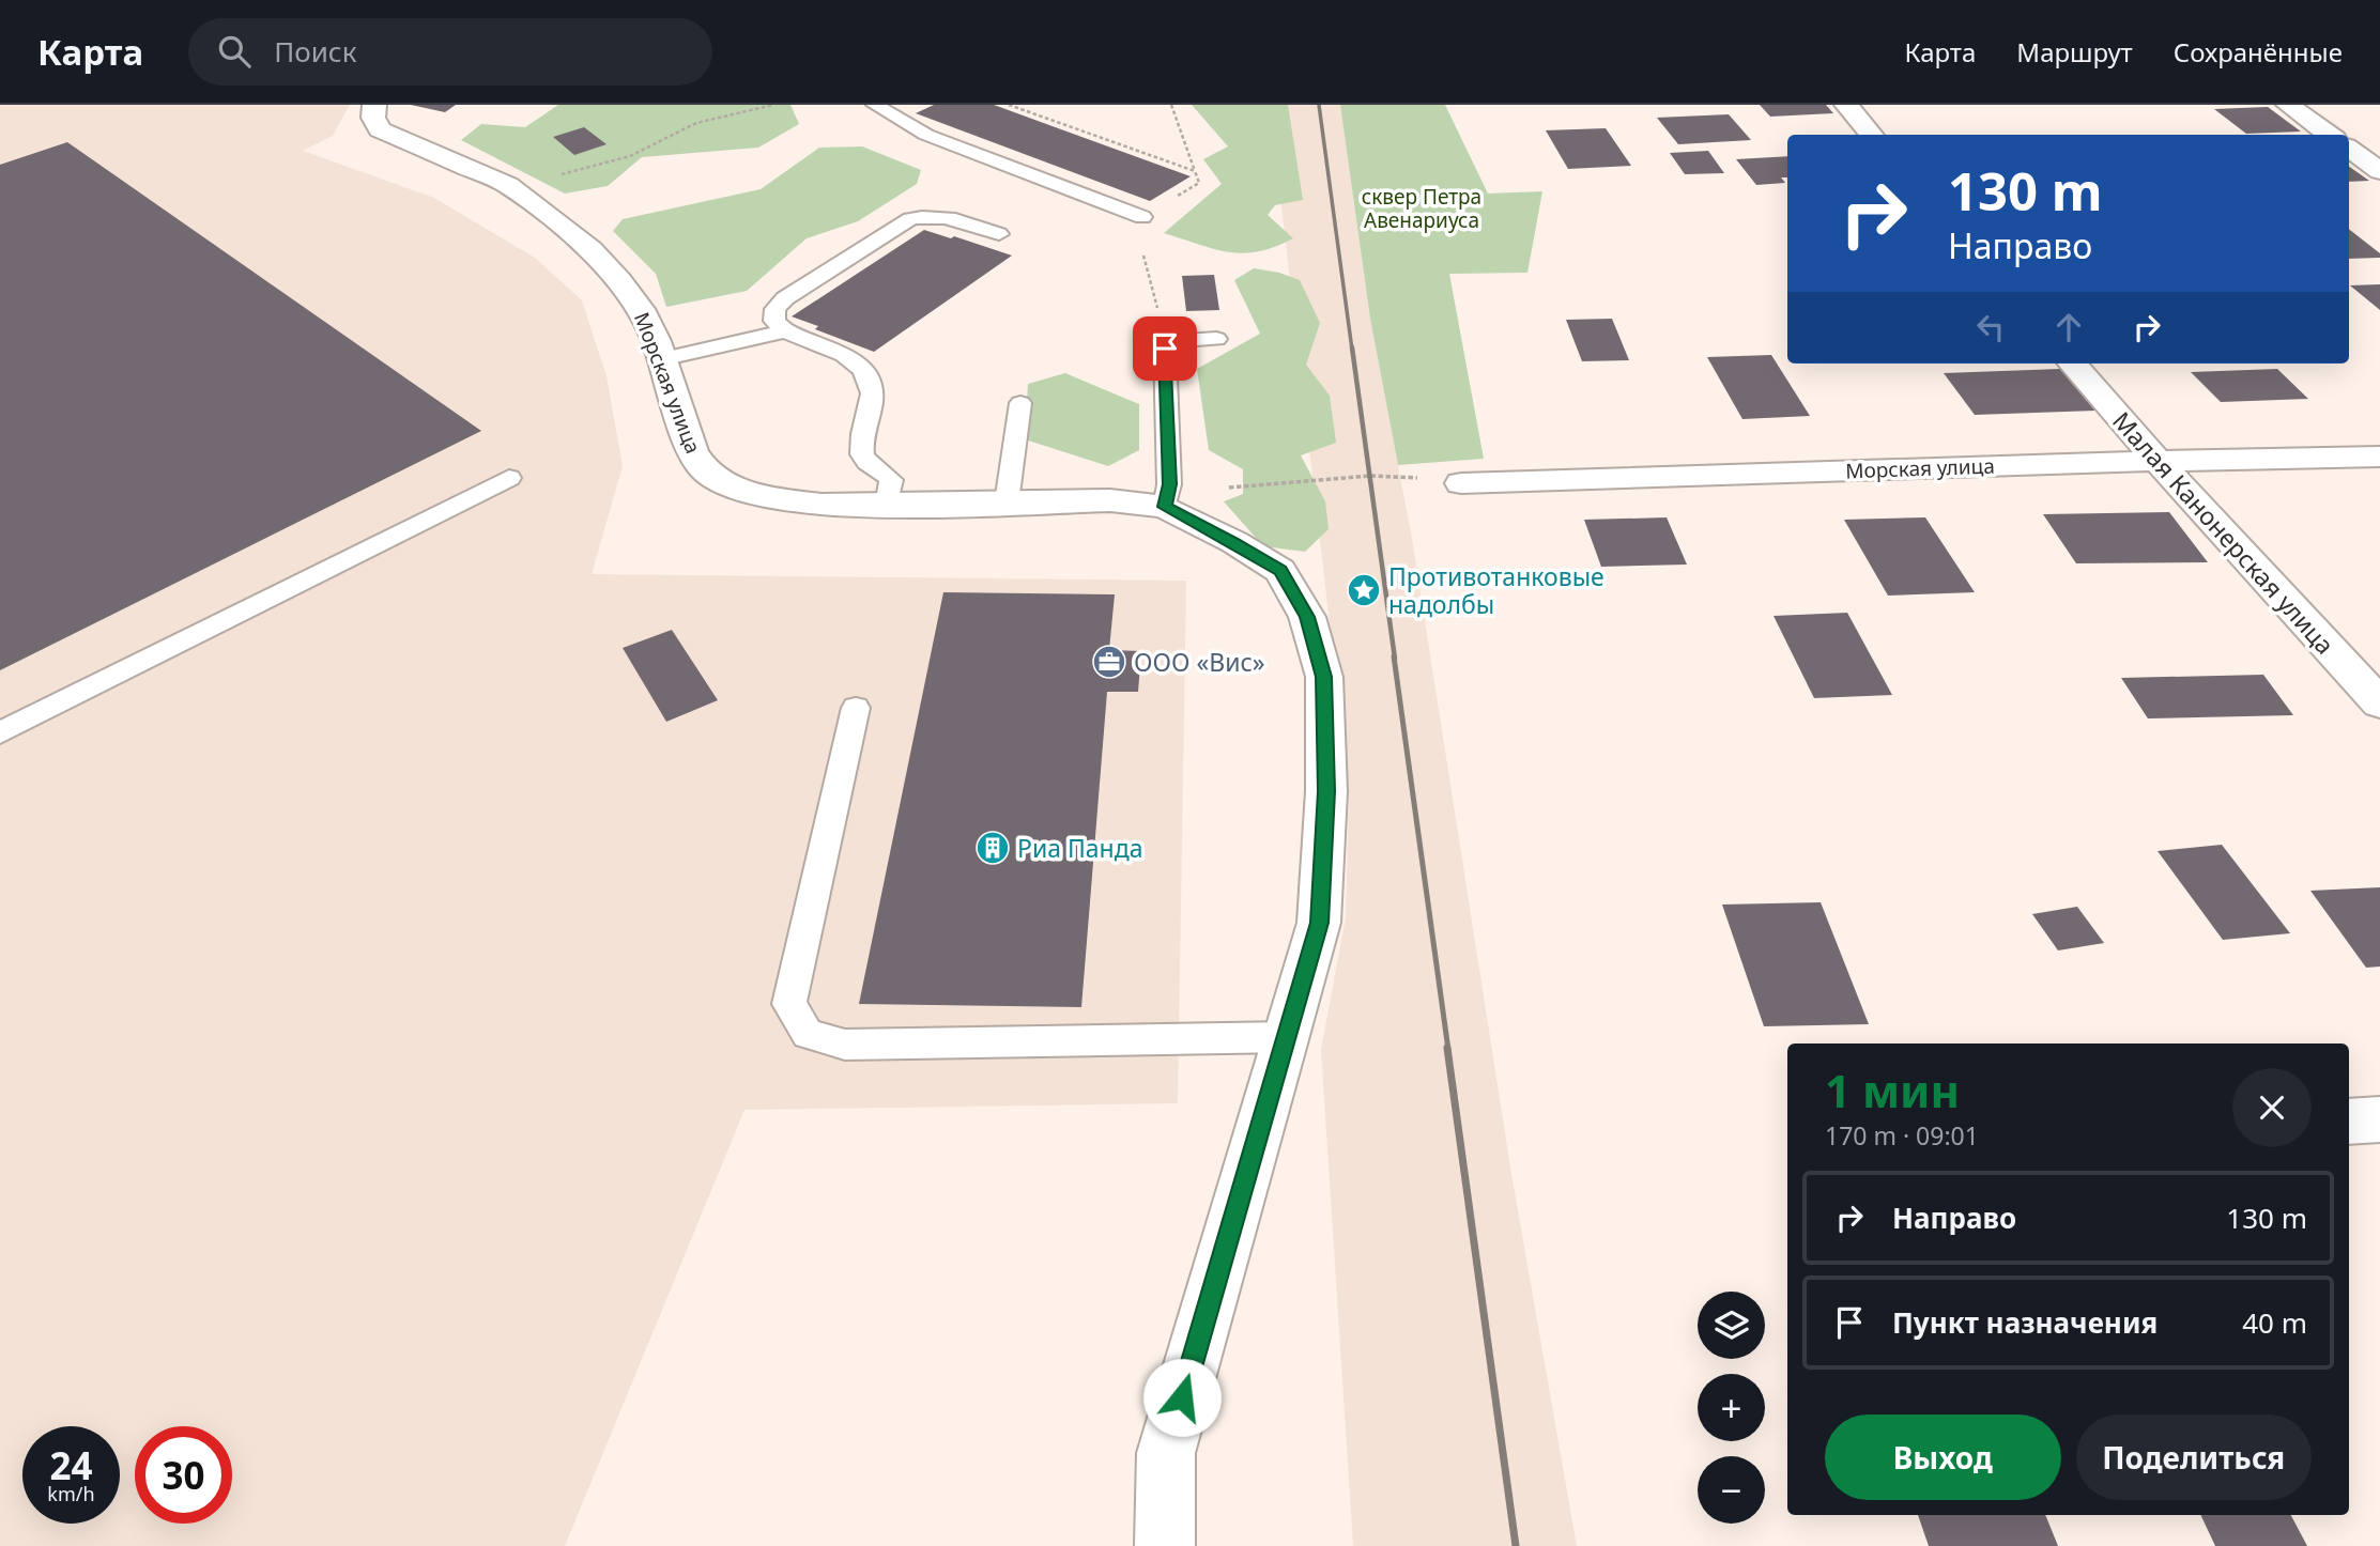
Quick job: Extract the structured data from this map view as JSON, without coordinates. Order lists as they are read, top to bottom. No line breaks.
{"streets":{"street":["Морская улица","Малая Канонерская улица"]},"crossings":[["Морская улица","Малая Канонерская улица"]],"parks":["сквер Петра Авенариуса"],"places":{"place":["Противотанковые надолбы"],"office":["ООО «Вис»"],"building":["Риа Панда"]},"page":{"header":"Карта","search":"Поиск","nav":["Карта","Маршрут","Сохранённые"],"turn":["130 m","Направо"],"heading":["1 мин","170 m · 09:01"],"list":[{"name":"Направо","value":"130 m"},{"name":"Пункт назначения","value":"40 m"}],"map_buttons":["+","−"],"buttons":["Выход","Поделиться"],"speed":"24 km/h","limit":"30"}}
